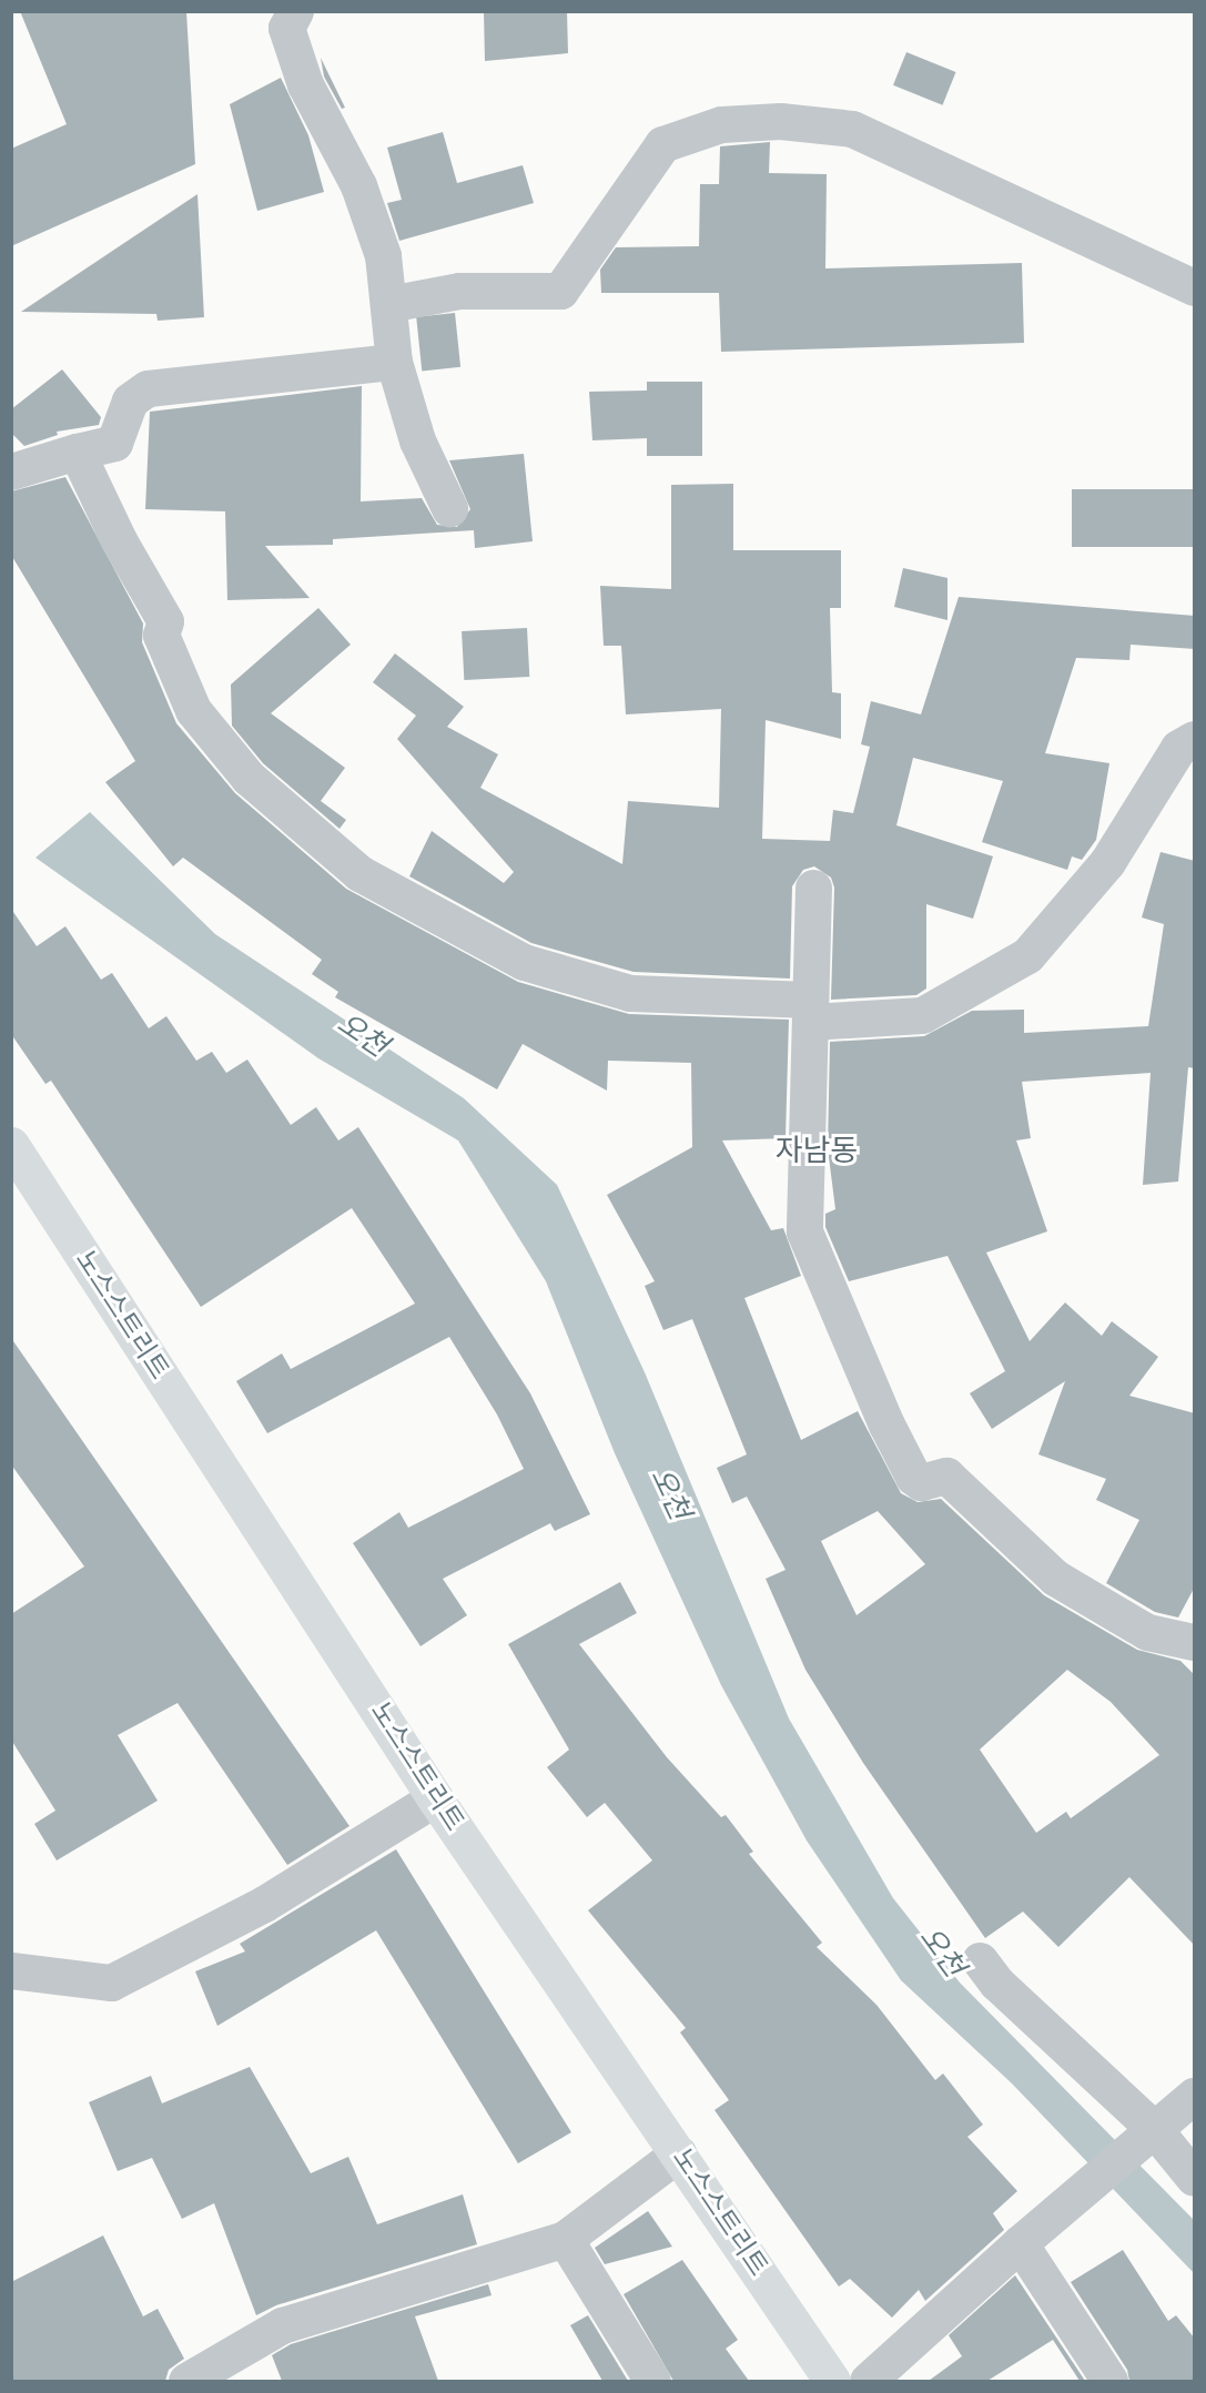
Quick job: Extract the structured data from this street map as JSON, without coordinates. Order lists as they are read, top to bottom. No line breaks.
{"streets":{"main road":["노스스트리트"]},"districts":["자남동"],"water":["오천"]}
